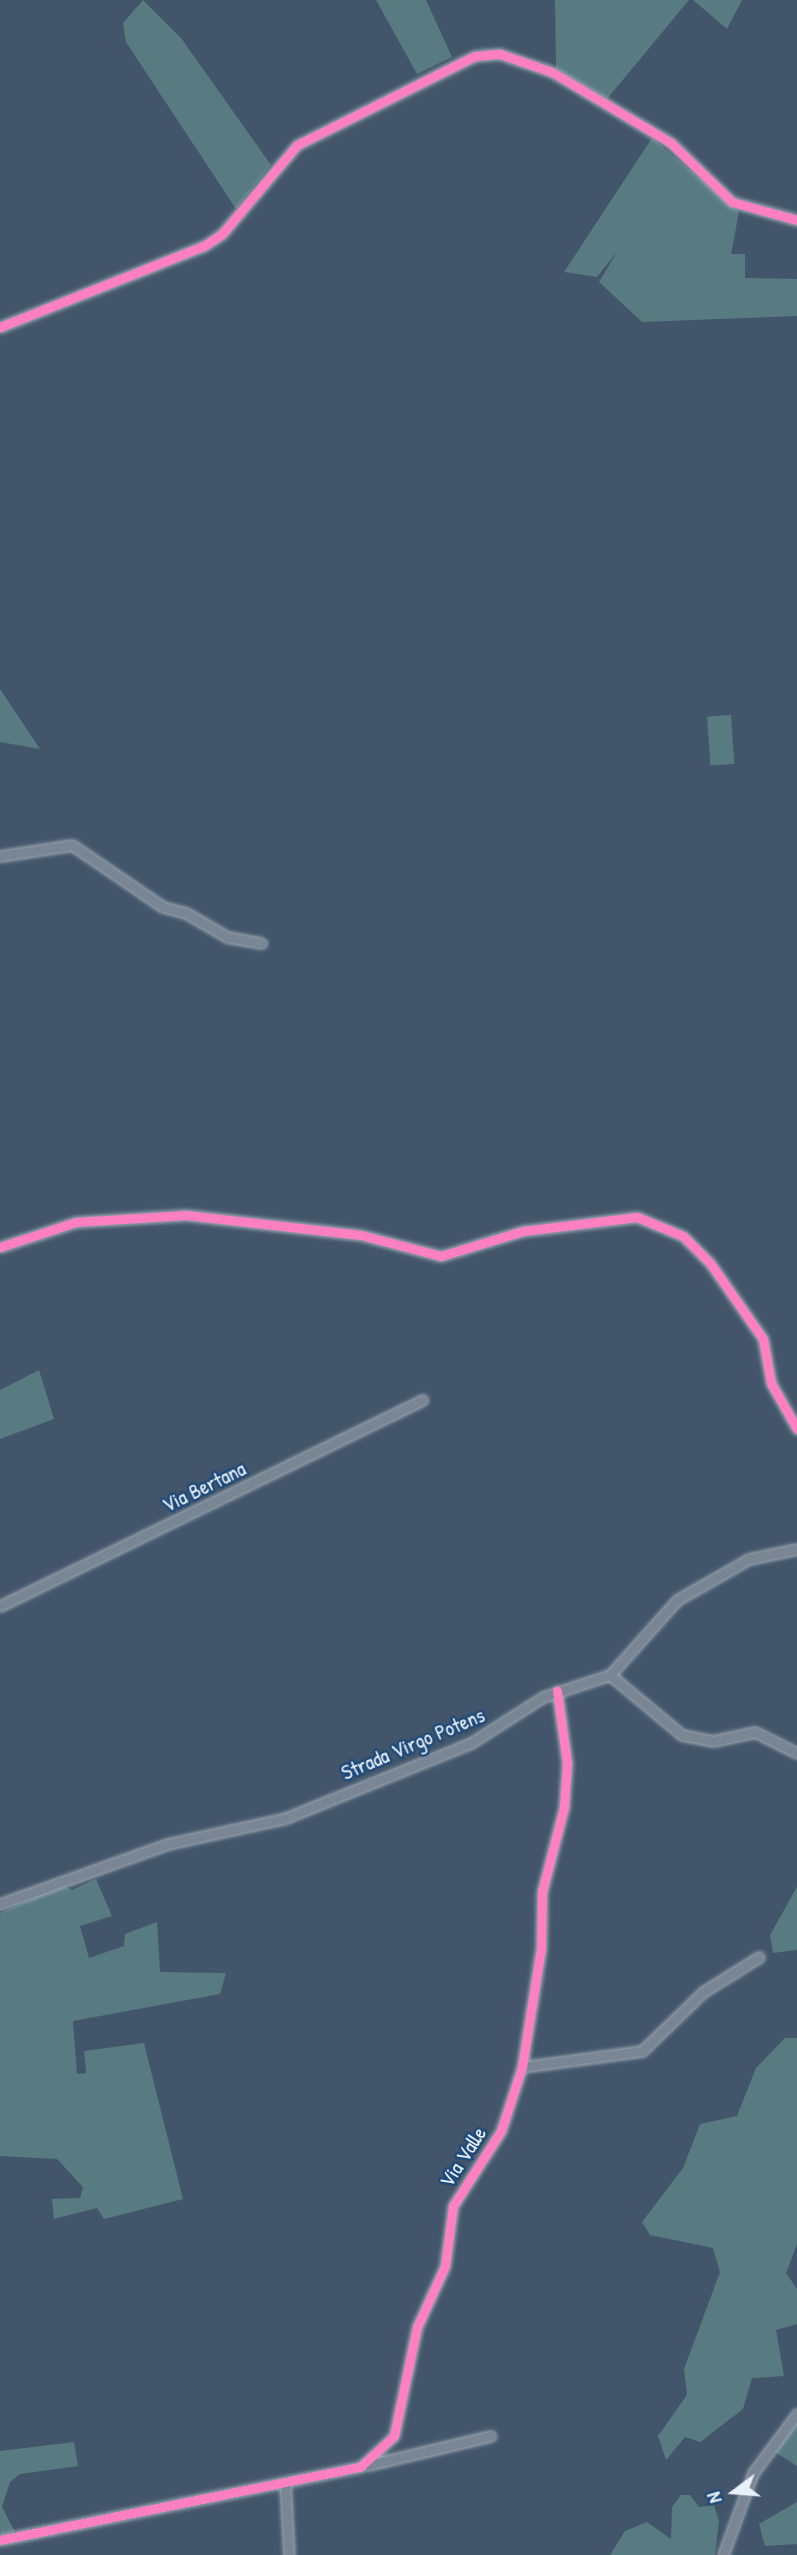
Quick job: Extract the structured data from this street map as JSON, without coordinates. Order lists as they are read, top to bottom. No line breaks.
{"streets":{"street":["Via Bertana","Strada Virgo Potens","Via Valle"]},"crossings":[["Strada Virgo Potens","Via Valle"]],"north":"left"}
